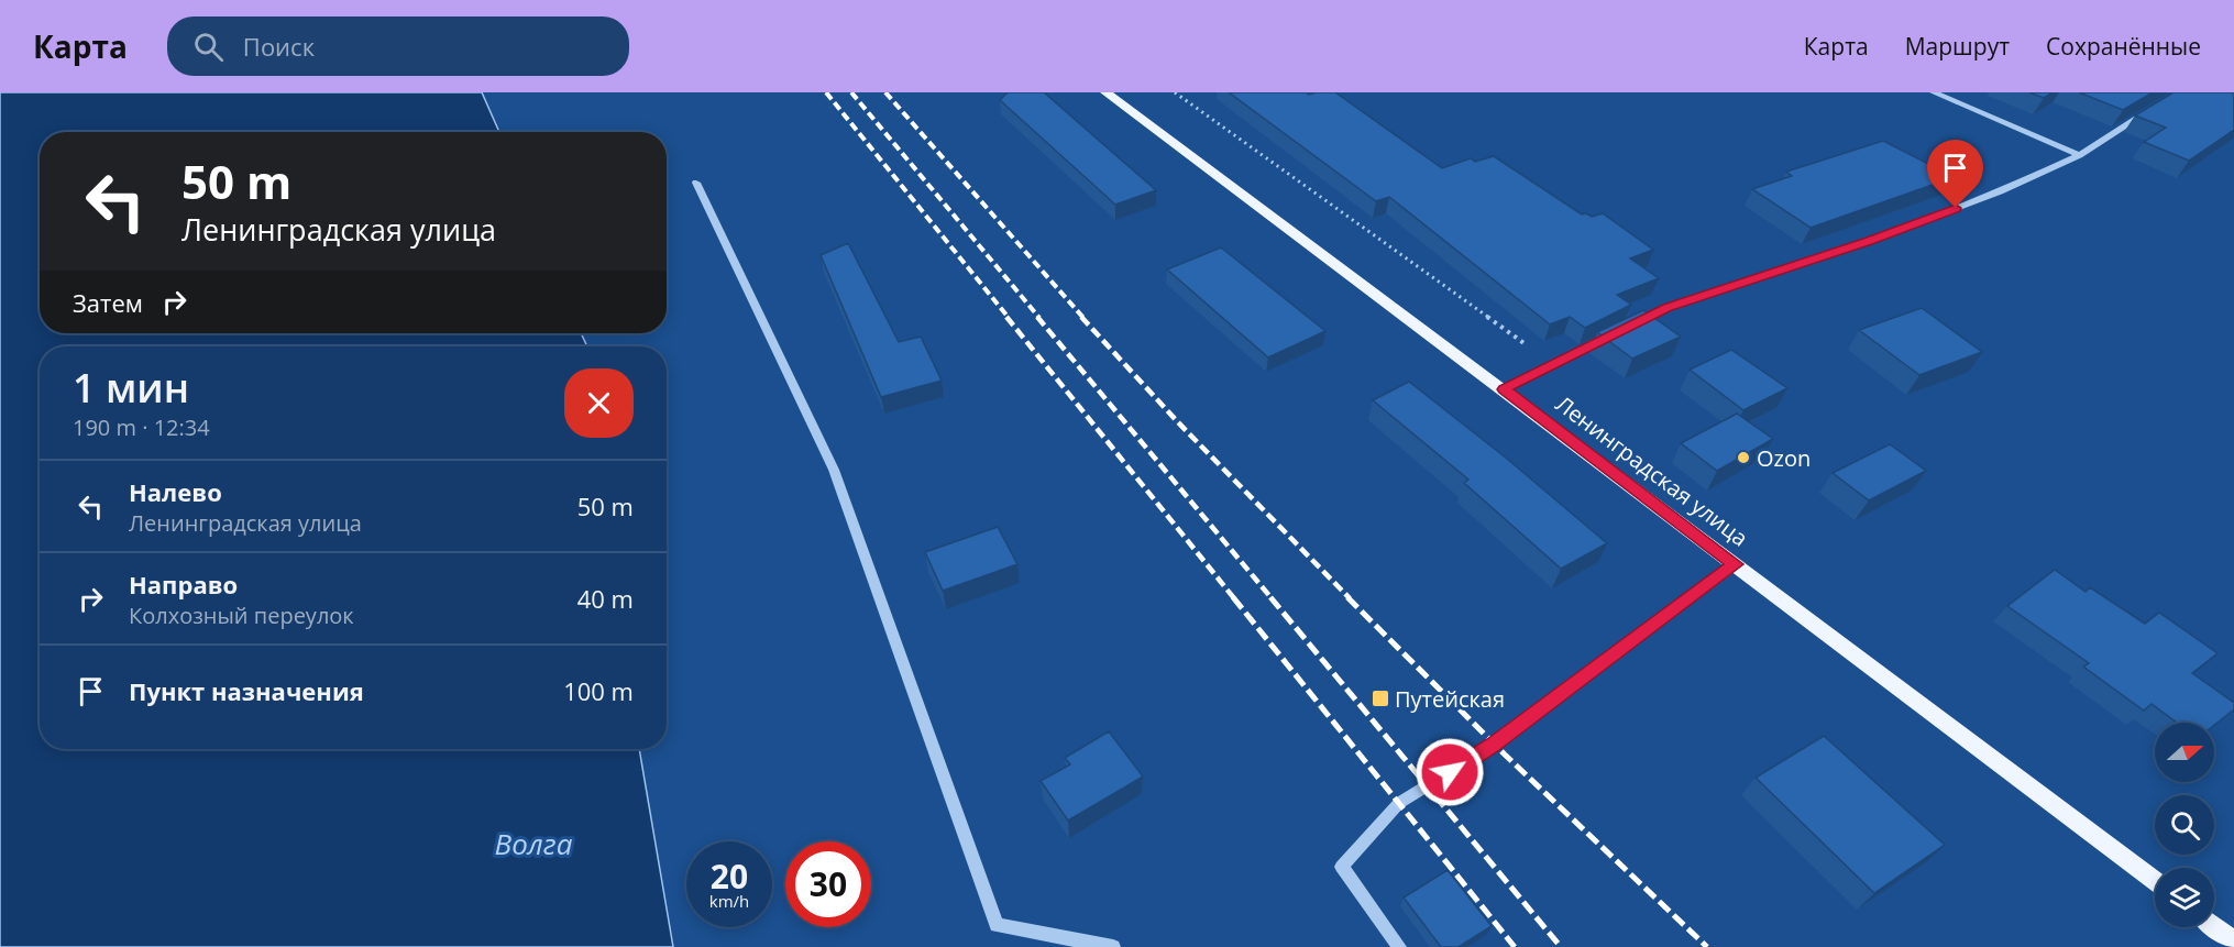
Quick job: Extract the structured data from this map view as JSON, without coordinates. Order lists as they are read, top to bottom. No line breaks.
{"streets":{"main road":["Ленинградская улица"]},"water":["Волга"],"places":{"other":["Ozon"],"transit":["Путейская"]},"north":"right","page":{"header":"Карта","search":"Поиск","nav":["Карта","Маршрут","Сохранённые"],"turn":["50 m","Ленинградская улица"],"then":"Затем","heading":["1 мин","190 m · 12:34"],"list":[{"name":"Налево","note":"Ленинградская улица","value":"50 m"},{"name":"Направо","note":"Колхозный переулок","value":"40 m"},{"name":"Пункт назначения","value":"100 m"}],"speed":"20 km/h","limit":"30"}}
